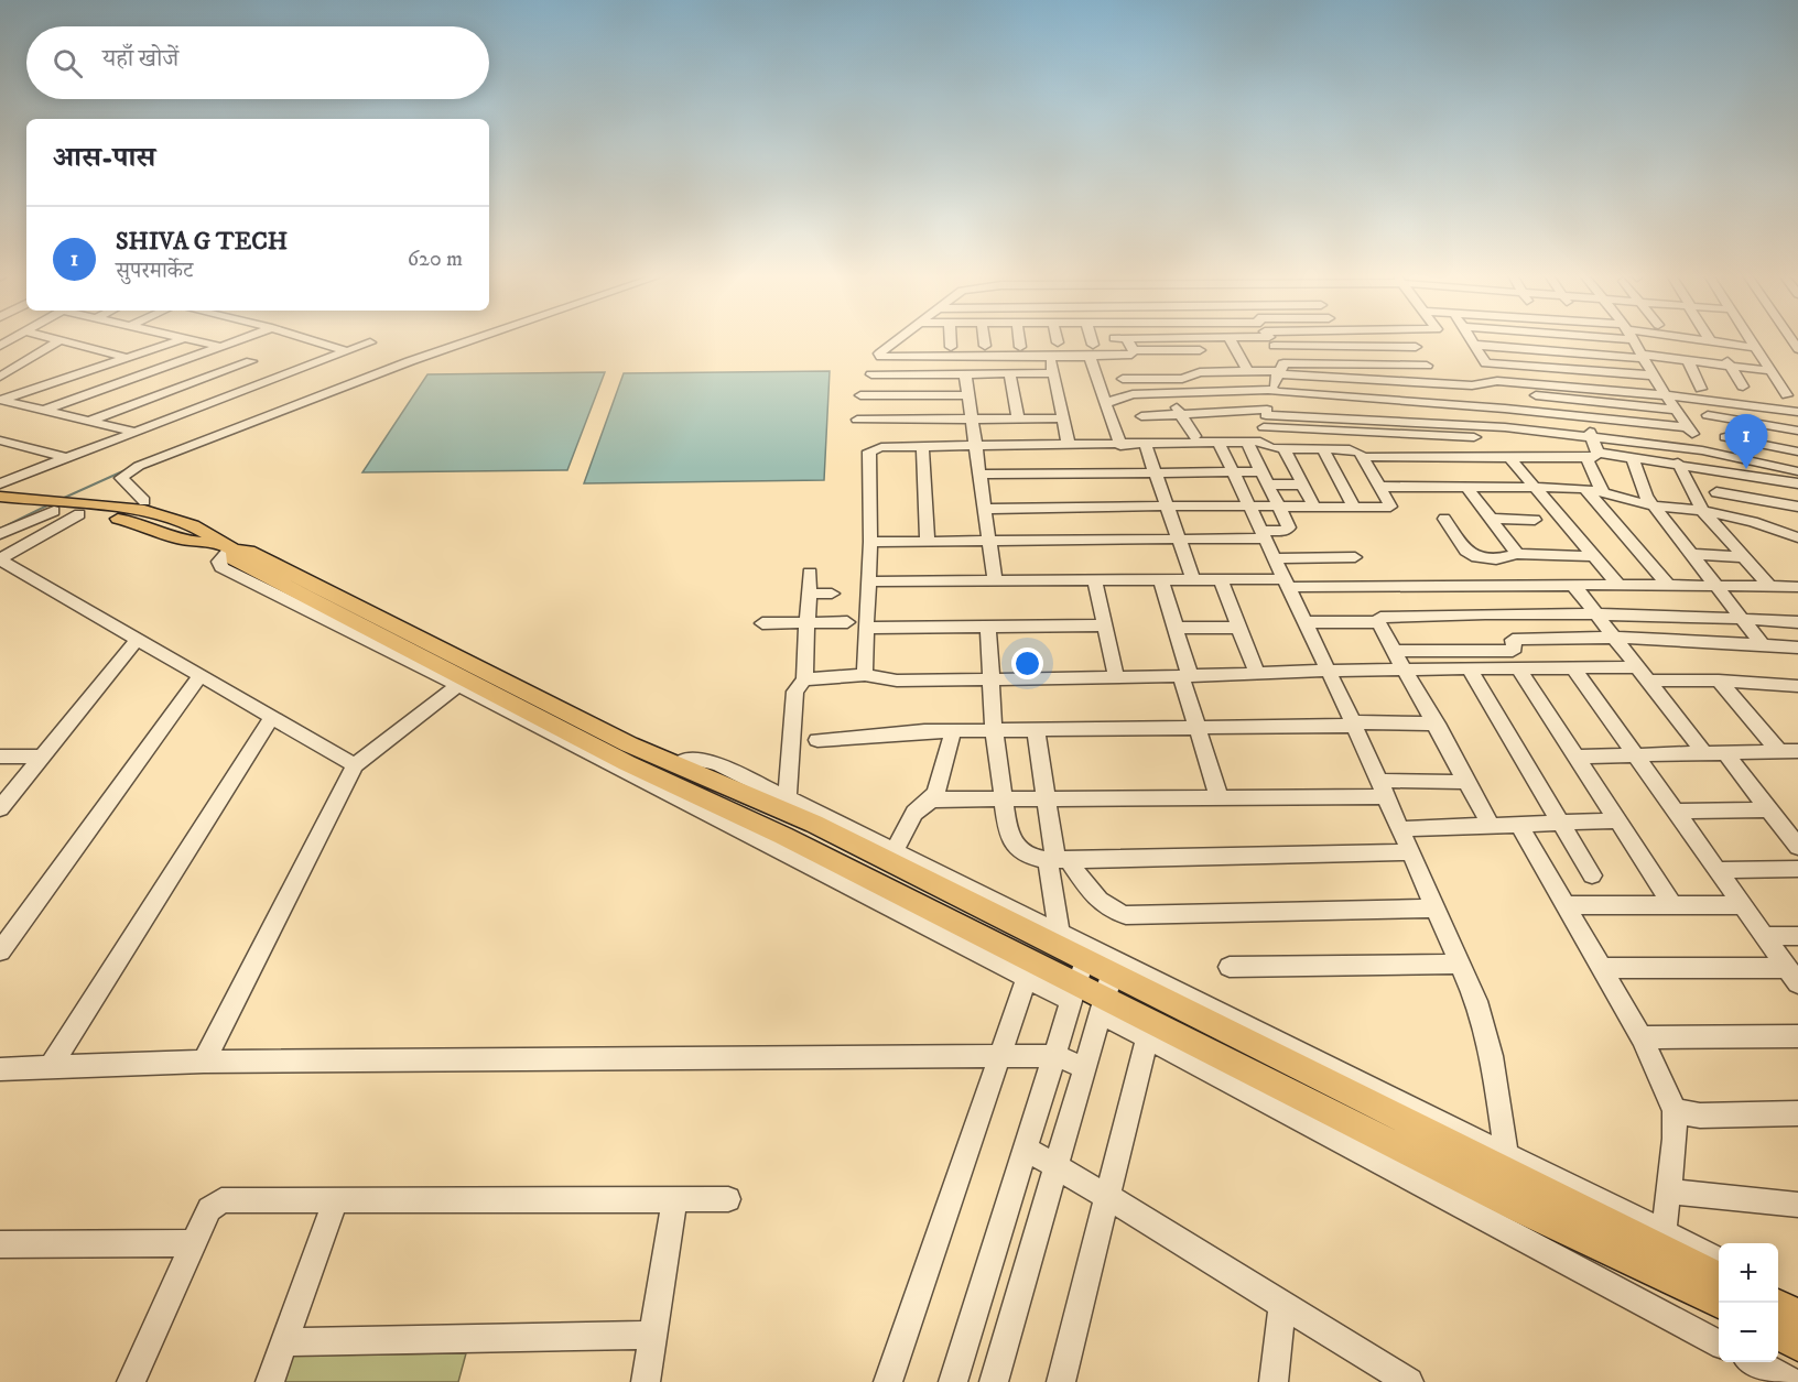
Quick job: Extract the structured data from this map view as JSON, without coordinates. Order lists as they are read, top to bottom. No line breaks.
{"page":{"search":"यहाँ खोजें","heading":"आस-पास","list":[{"mark":"1","name":"SHIVA G TECH","note":"सुपरमार्केट","value":"620 m"}],"pins":"1","map_buttons":["+","−"]}}
